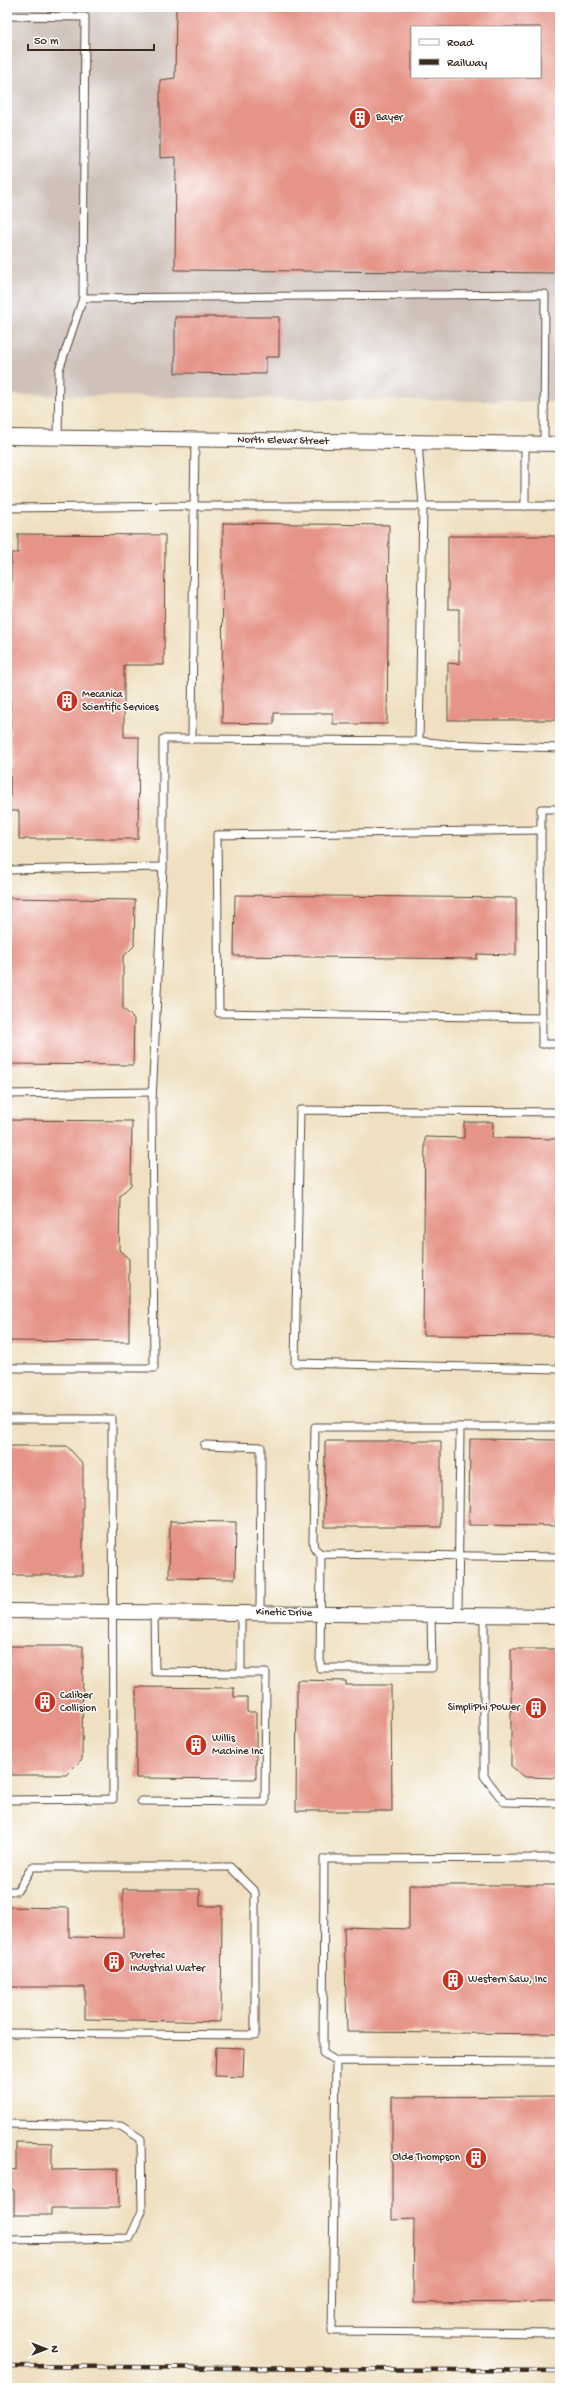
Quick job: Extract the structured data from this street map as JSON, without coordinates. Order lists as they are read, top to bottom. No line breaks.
{"streets":{"street":["North Elevar Street","Kinetic Drive"]},"places":{"building":["Bayer","Mecanica Scientific Services","Caliber Collision","SimpliPhi Power","Willis Machine Inc","Puretec Industrial Water","Western Saw, Inc","Olde Thompson"]},"legend":["Road","Railway"],"scale_bar":"50 m","north":"right"}
